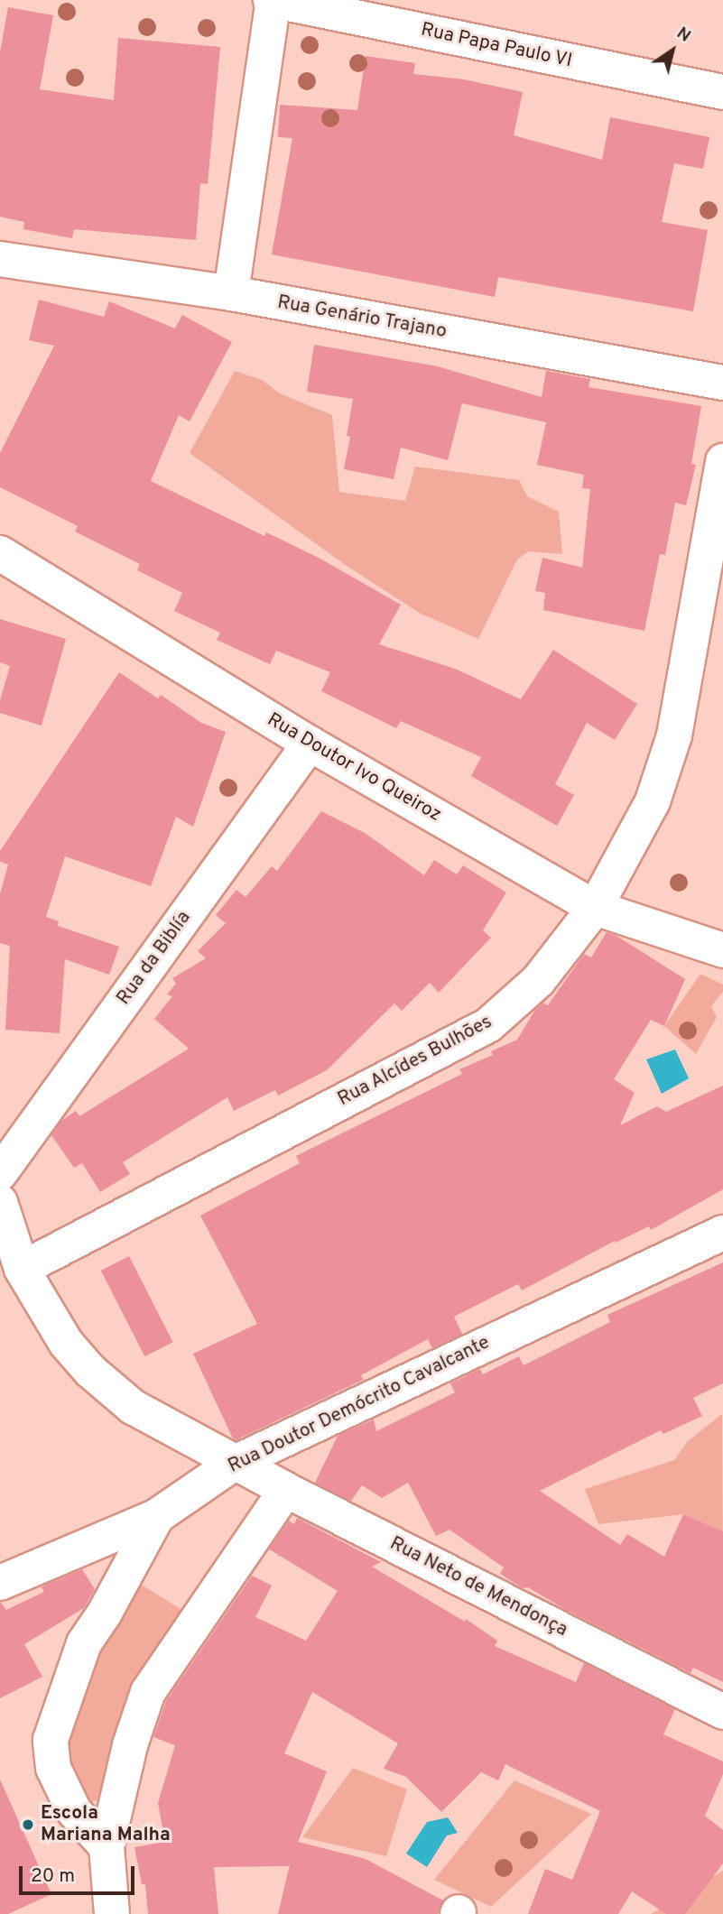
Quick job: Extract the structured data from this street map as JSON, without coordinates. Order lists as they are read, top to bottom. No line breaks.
{"streets":{"street":["Rua Papa Paulo VI","Rua Genário Trajano","Rua Doutor Ivo Queiroz","Rua da Biblía","Rua Alcídes Bulhões","Rua Doutor Demócrito Cavalcante","Rua Neto de Mendonça"]},"crossings":[["Rua Doutor Ivo Queiroz","Rua da Biblía"],["Rua Doutor Ivo Queiroz","Rua Alcídes Bulhões"],["Rua Alcídes Bulhões","Rua Neto de Mendonça"],["Rua Doutor Demócrito Cavalcante","Rua Neto de Mendonça"]],"places":["Escola Mariana Malha"],"scale_bar":"20 m","north":"top right"}
